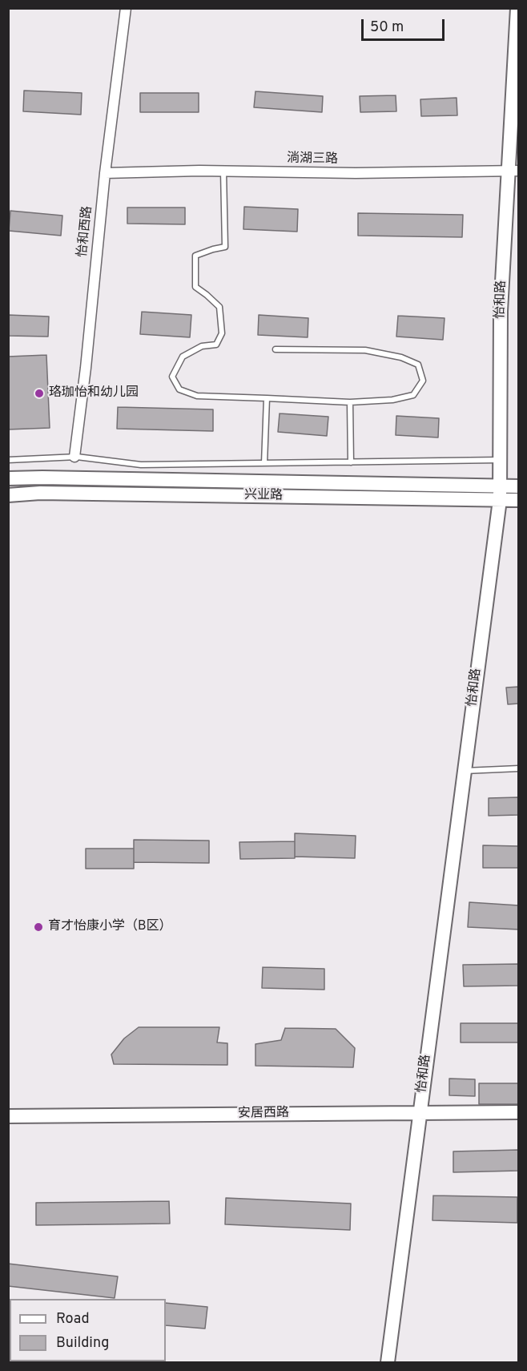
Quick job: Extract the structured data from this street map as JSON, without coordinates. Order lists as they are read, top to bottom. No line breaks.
{"streets":{"street":["淌湖三路","怡和西路","怡和路","兴业路","安居西路"]},"crossings":[["淌湖三路","怡和西路"],["淌湖三路","怡和路"],["怡和路","兴业路"],["怡和路","安居西路"]],"places":["珞珈怡和幼儿园","育才怡康小学（B区）"],"legend":["Road","Building"],"scale_bar":"50 m"}
